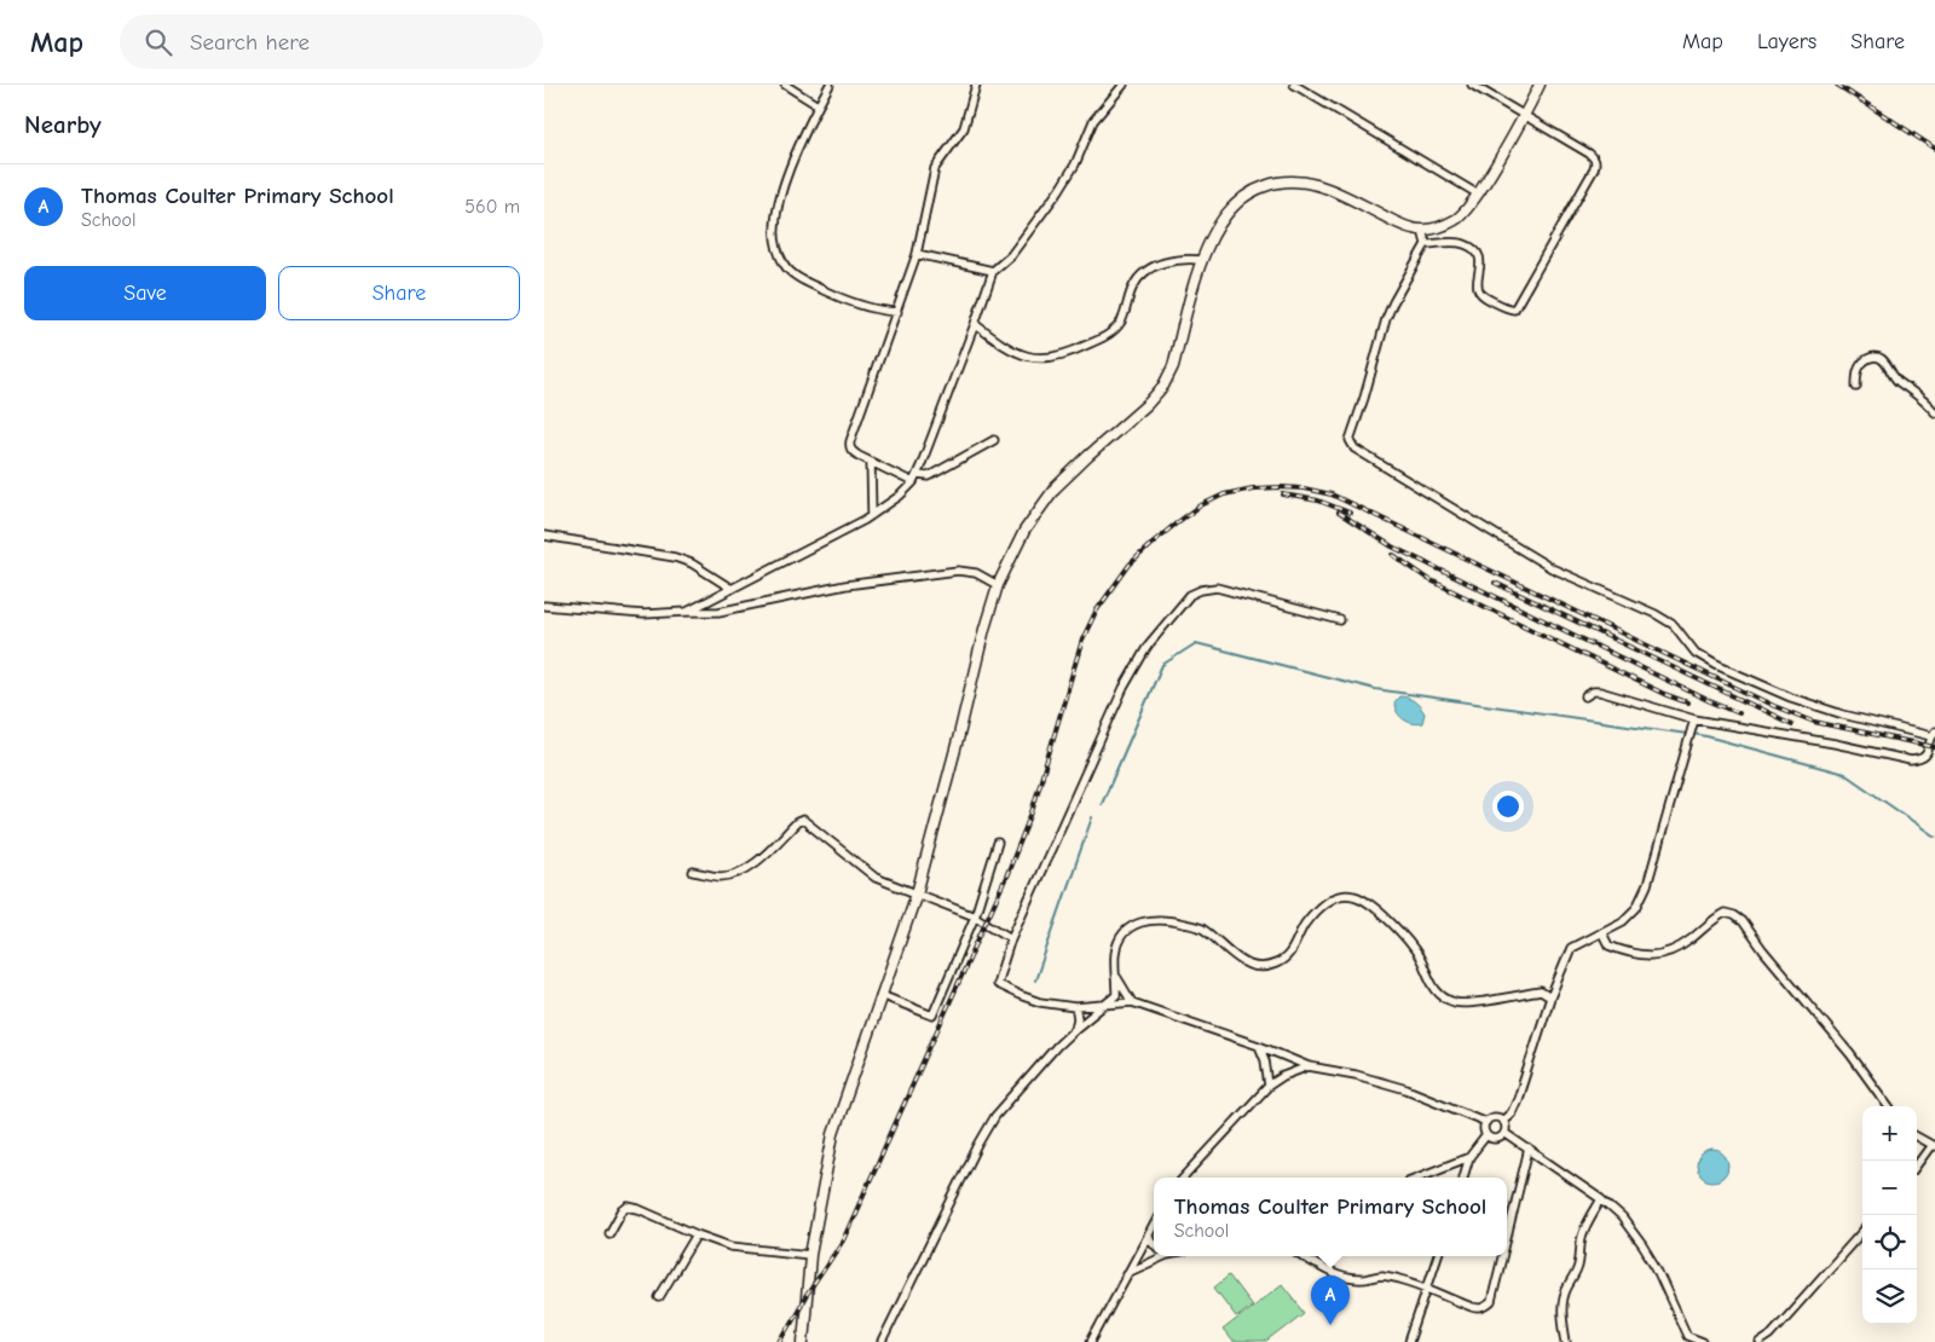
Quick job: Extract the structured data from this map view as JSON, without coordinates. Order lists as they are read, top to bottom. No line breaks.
{"page":{"header":"Map","search":"Search here","nav":["Map","Layers","Share"],"heading":"Nearby","list":[{"mark":"A","name":"Thomas Coulter Primary School","note":"School","value":"560 m"}],"buttons":["Save","Share"],"map_buttons":["+","−"],"popup":["Thomas Coulter Primary School","School"],"pins":"A"}}
